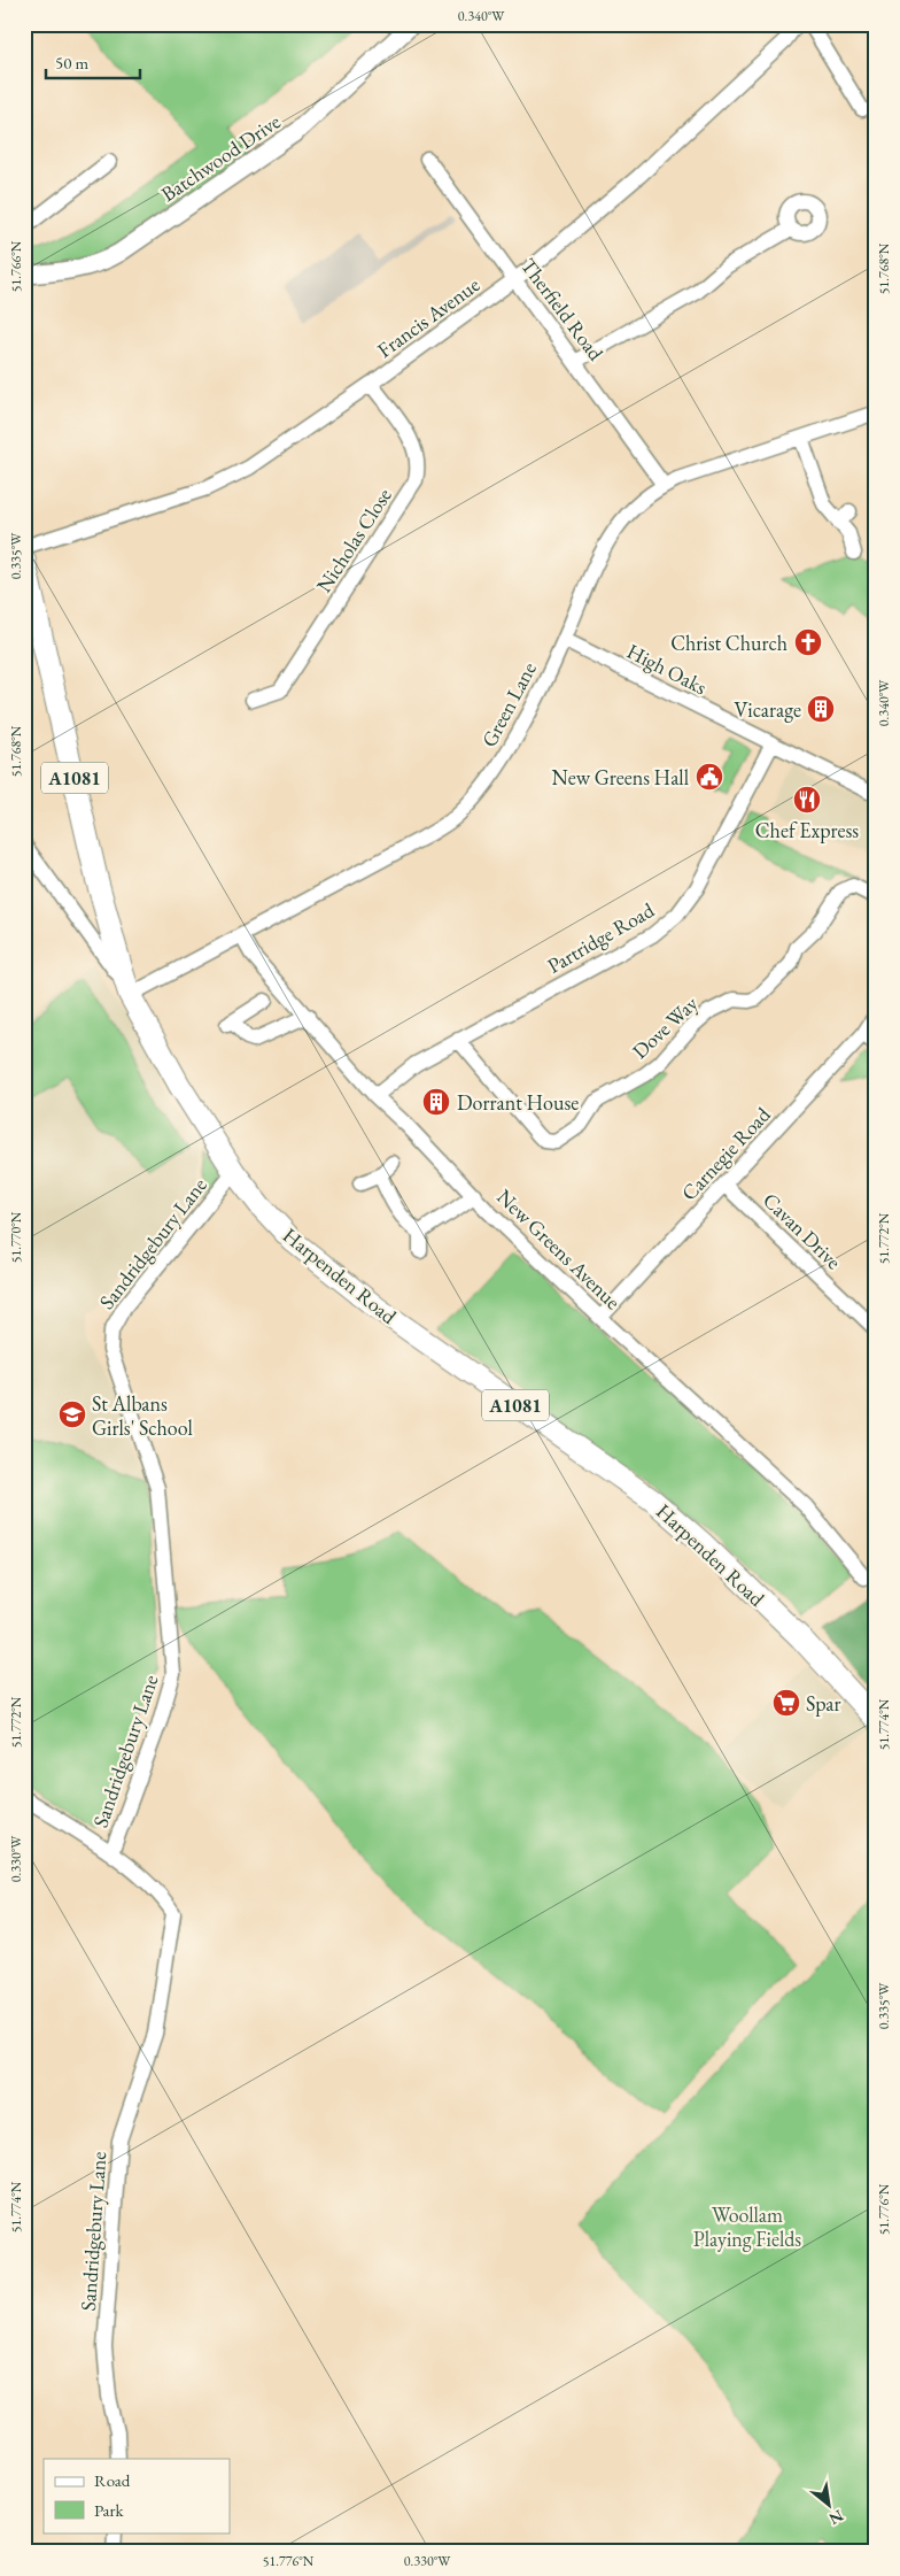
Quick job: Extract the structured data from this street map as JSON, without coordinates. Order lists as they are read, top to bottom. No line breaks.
{"streets":{"main road":["A1081","Harpenden Road"],"street":["Batchwood Drive","Therfield Road","Francis Avenue","Nicholas Close","High Oaks","Green Lane","Partridge Road","Dove Way","Carnegie Road","Cavan Drive","Sandridgebury Lane","New Greens Avenue"]},"crossings":[["Therfield Road","Francis Avenue"],["Therfield Road","Green Lane"],["Francis Avenue","Nicholas Close"],["High Oaks","Green Lane"],["High Oaks","Partridge Road"],["Green Lane","New Greens Avenue"],["Green Lane","Harpenden Road"],["Partridge Road","Dove Way"],["Partridge Road","New Greens Avenue"],["Carnegie Road","Cavan Drive"],["Carnegie Road","New Greens Avenue"],["Sandridgebury Lane","Harpenden Road"]],"parks":["Woollam Playing Fields"],"places":{"church":["Christ Church"],"building":["Vicarage","Dorrant House"],"public building":["New Greens Hall"],"restaurant":["Chef Express"],"school or university":["St Albans Girls' School"],"supermarket":["Spar"]},"legend":["Road","Park"],"scale_bar":"50 m","north":"bottom right","coordinates":["0.340°W","51.766°N","51.768°N","0.335°W","51.770°N","51.772°N","51.774°N","0.330°W","51.776°N"]}
